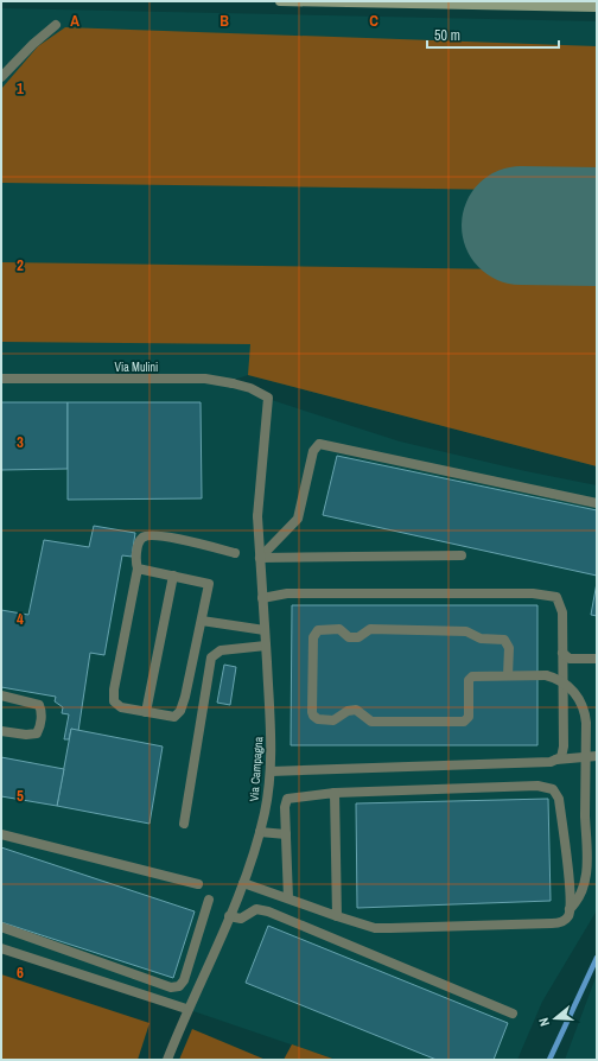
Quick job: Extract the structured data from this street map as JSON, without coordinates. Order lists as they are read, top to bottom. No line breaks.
{"streets":{"street":["Via Mulini","Via Campagna"]},"crossings":[["Via Mulini","Via Campagna"]],"scale_bar":"50 m","north":"left","grid":{"columns":["A","B","C"],"rows":["1","2","3","4","5","6"]}}
